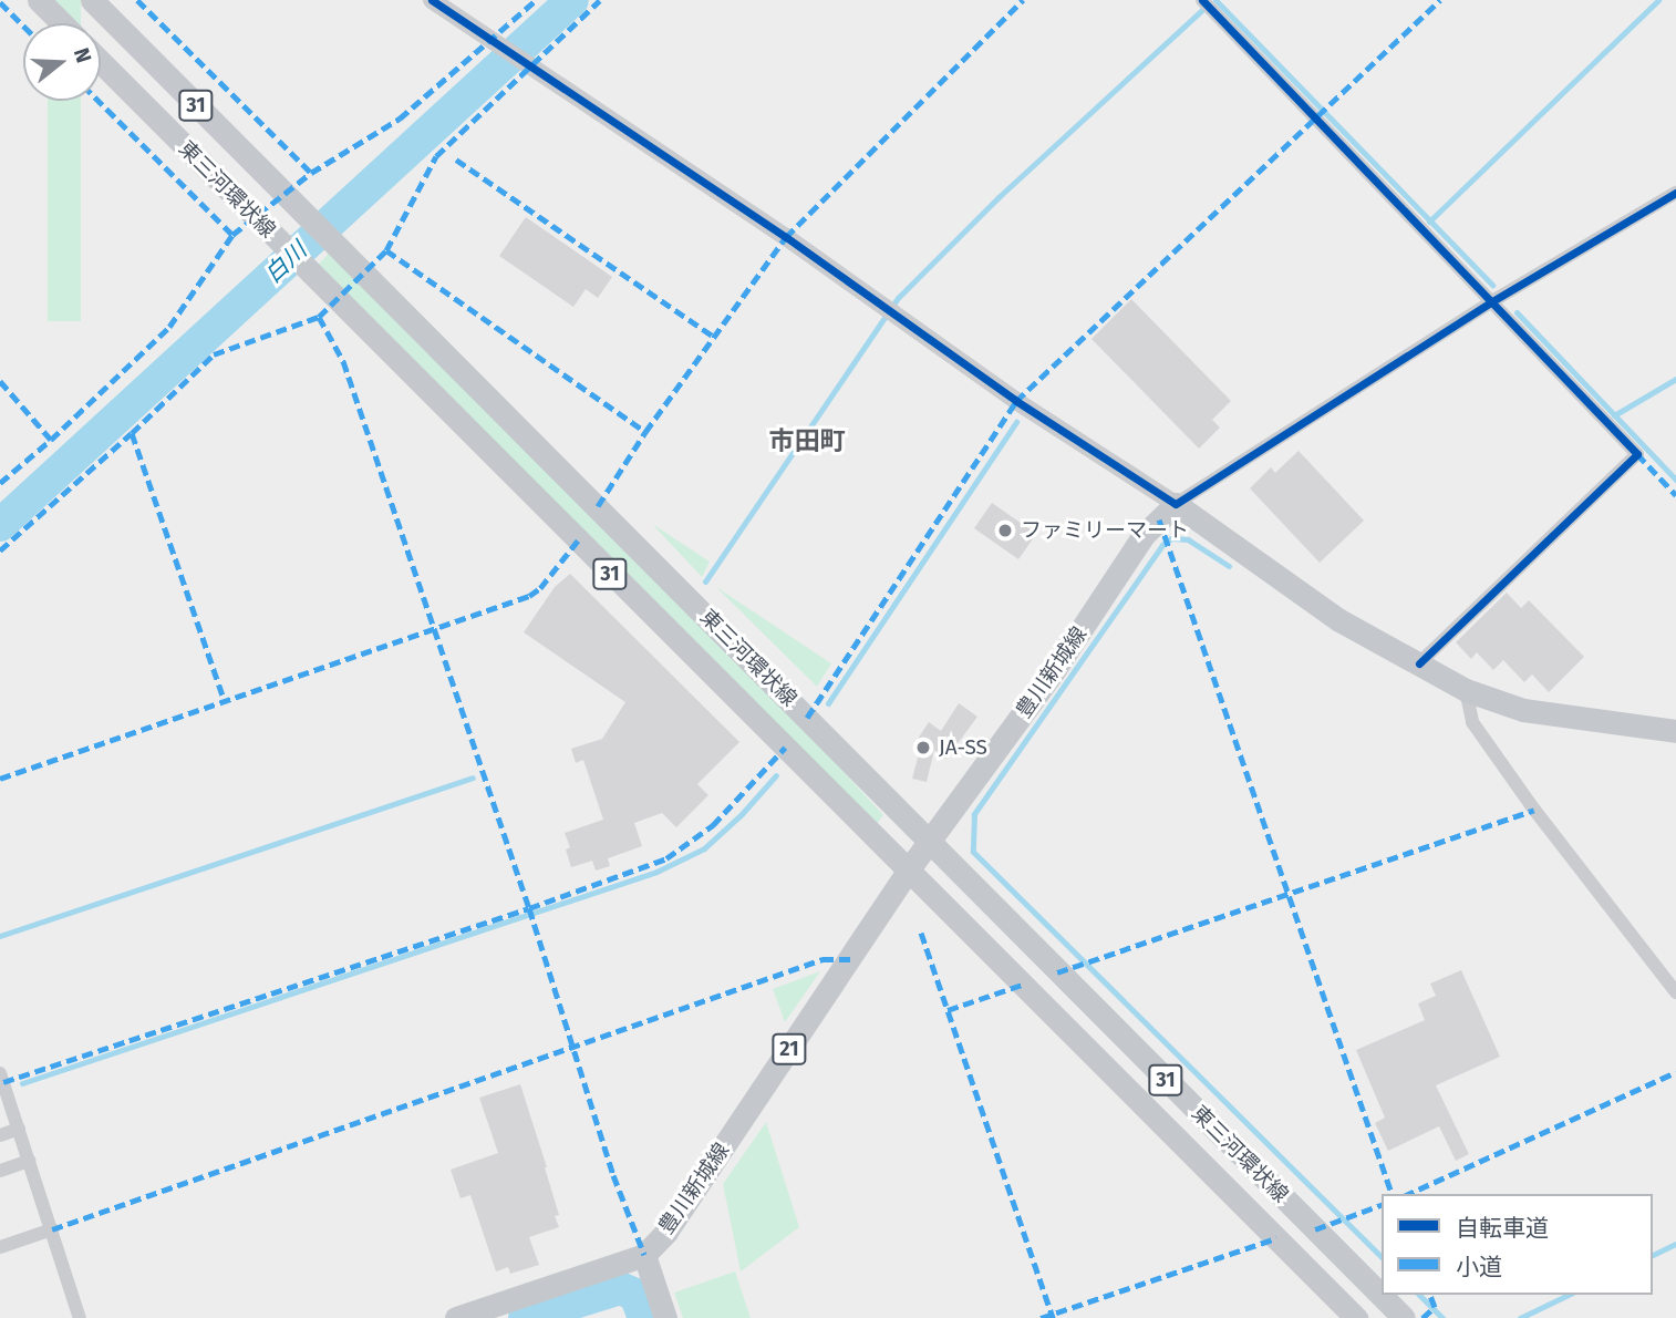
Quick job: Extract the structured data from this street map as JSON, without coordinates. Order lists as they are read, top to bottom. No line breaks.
{"streets":{"main road":["31","東三河環状線","豊川新城線","21"]},"crossings":[["東三河環状線","豊川新城線"]],"districts":["市田町"],"water":["白川"],"places":["ファミリーマート","JA-SS"],"legend":["自転車道","小道"],"north":"right"}
